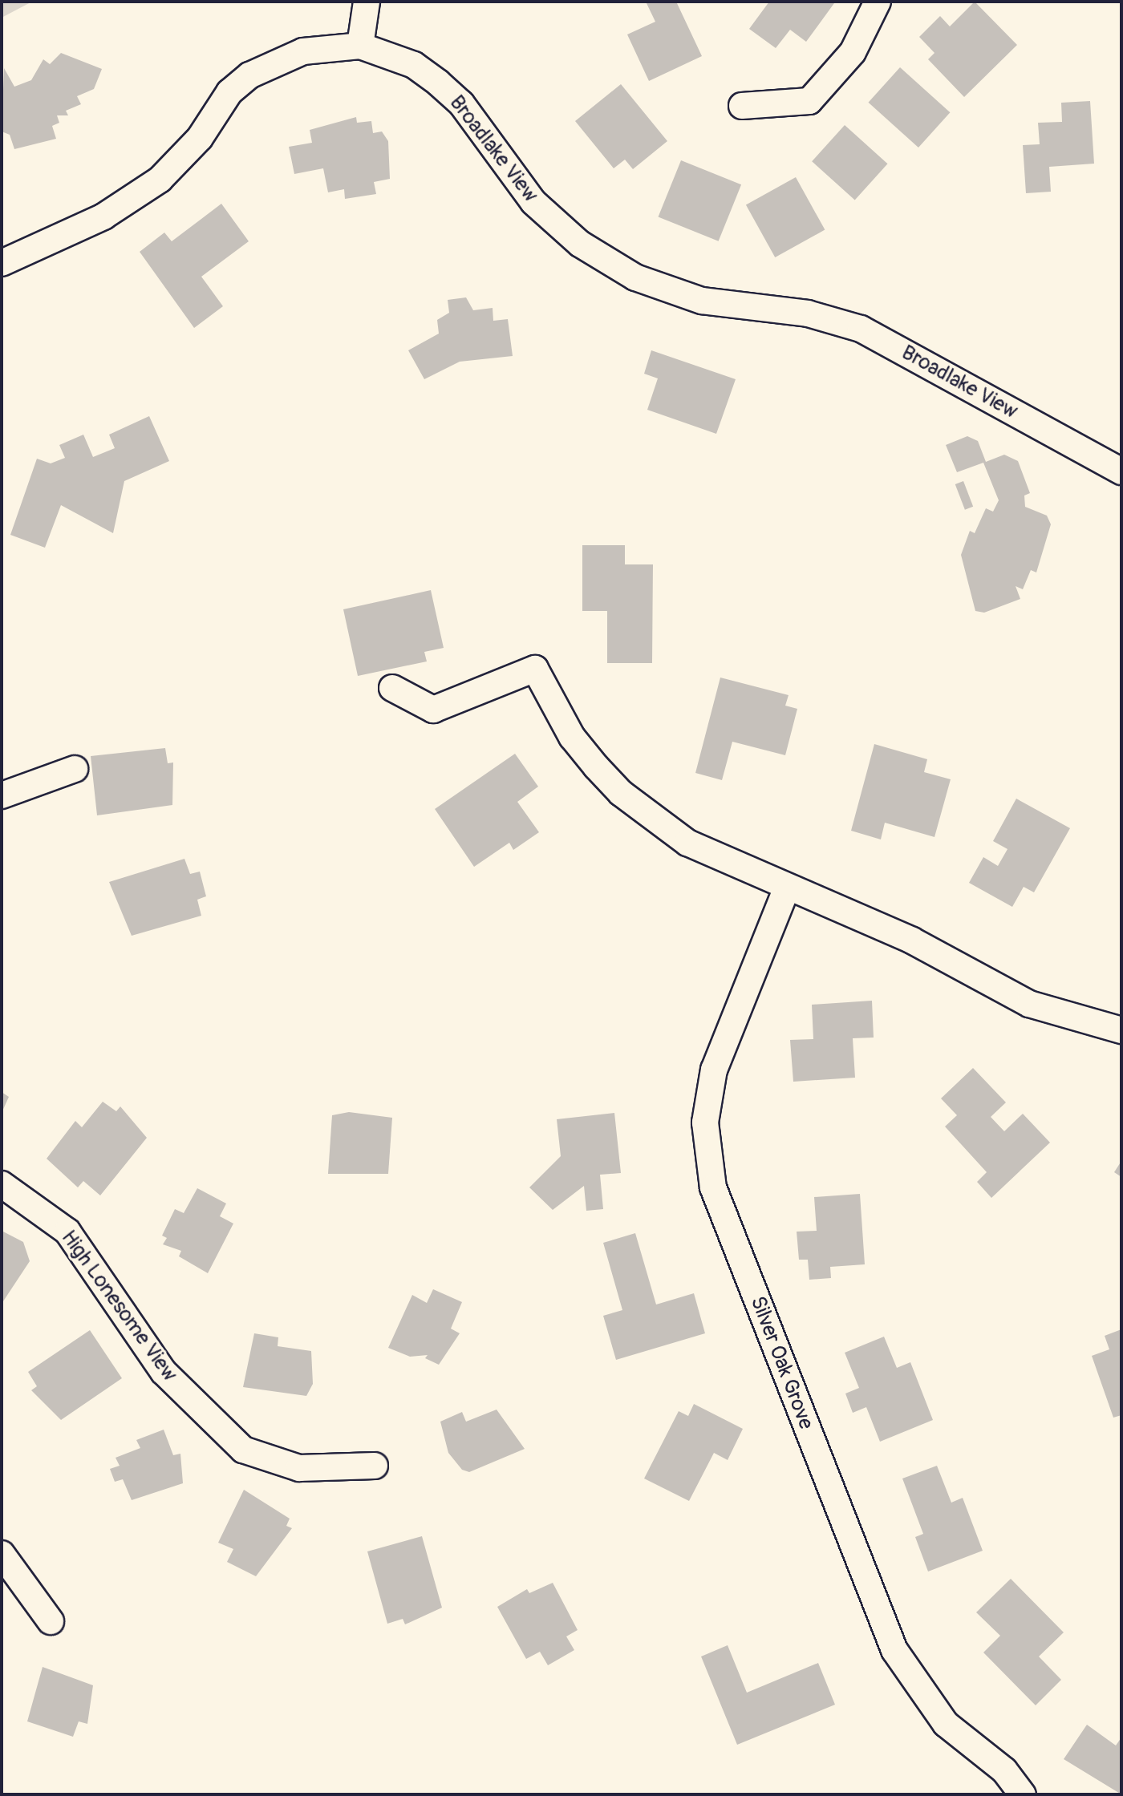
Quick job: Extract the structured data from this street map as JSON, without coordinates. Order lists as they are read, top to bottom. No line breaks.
{"streets":{"street":["Broadlake View","High Lonesome View","Silver Oak Grove"]}}
